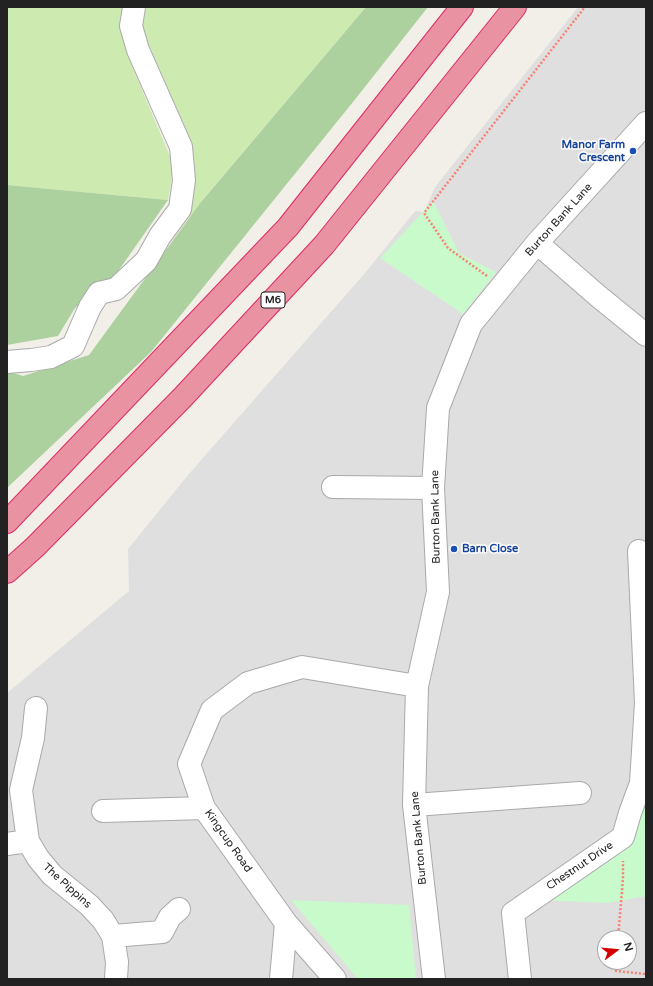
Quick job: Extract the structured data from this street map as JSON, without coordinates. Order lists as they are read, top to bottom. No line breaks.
{"streets":{"highway":["M6"],"street":["Burton Bank Lane","Kingcup Road","Chestnut Drive","The Pippins"]},"crossings":[["Burton Bank Lane","Kingcup Road"]],"places":["Manor Farm Crescent","Barn Close"],"north":"right"}
